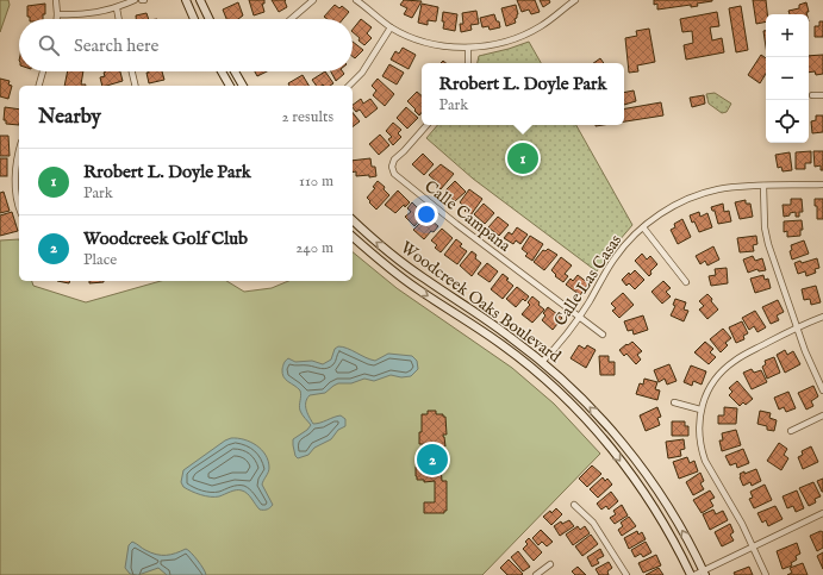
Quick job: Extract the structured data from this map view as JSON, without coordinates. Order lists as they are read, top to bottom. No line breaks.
{"streets":{"main road":["Woodcreek Oaks Boulevard"],"street":["Calle Campana","Calle Las Casas"]},"crossings":[["Calle Campana","Calle Las Casas"],["Calle Las Casas","Woodcreek Oaks Boulevard"]],"page":{"map_buttons":["+","−"],"search":"Search here","popup":["Rrobert L. Doyle Park","Park"],"heading":["Nearby","2 results"],"pins":["1","2"],"list":[{"mark":"1","name":"Rrobert L. Doyle Park","note":"Park","value":"110 m"},{"mark":"2","name":"Woodcreek Golf Club","note":"Place","value":"240 m"}]}}
